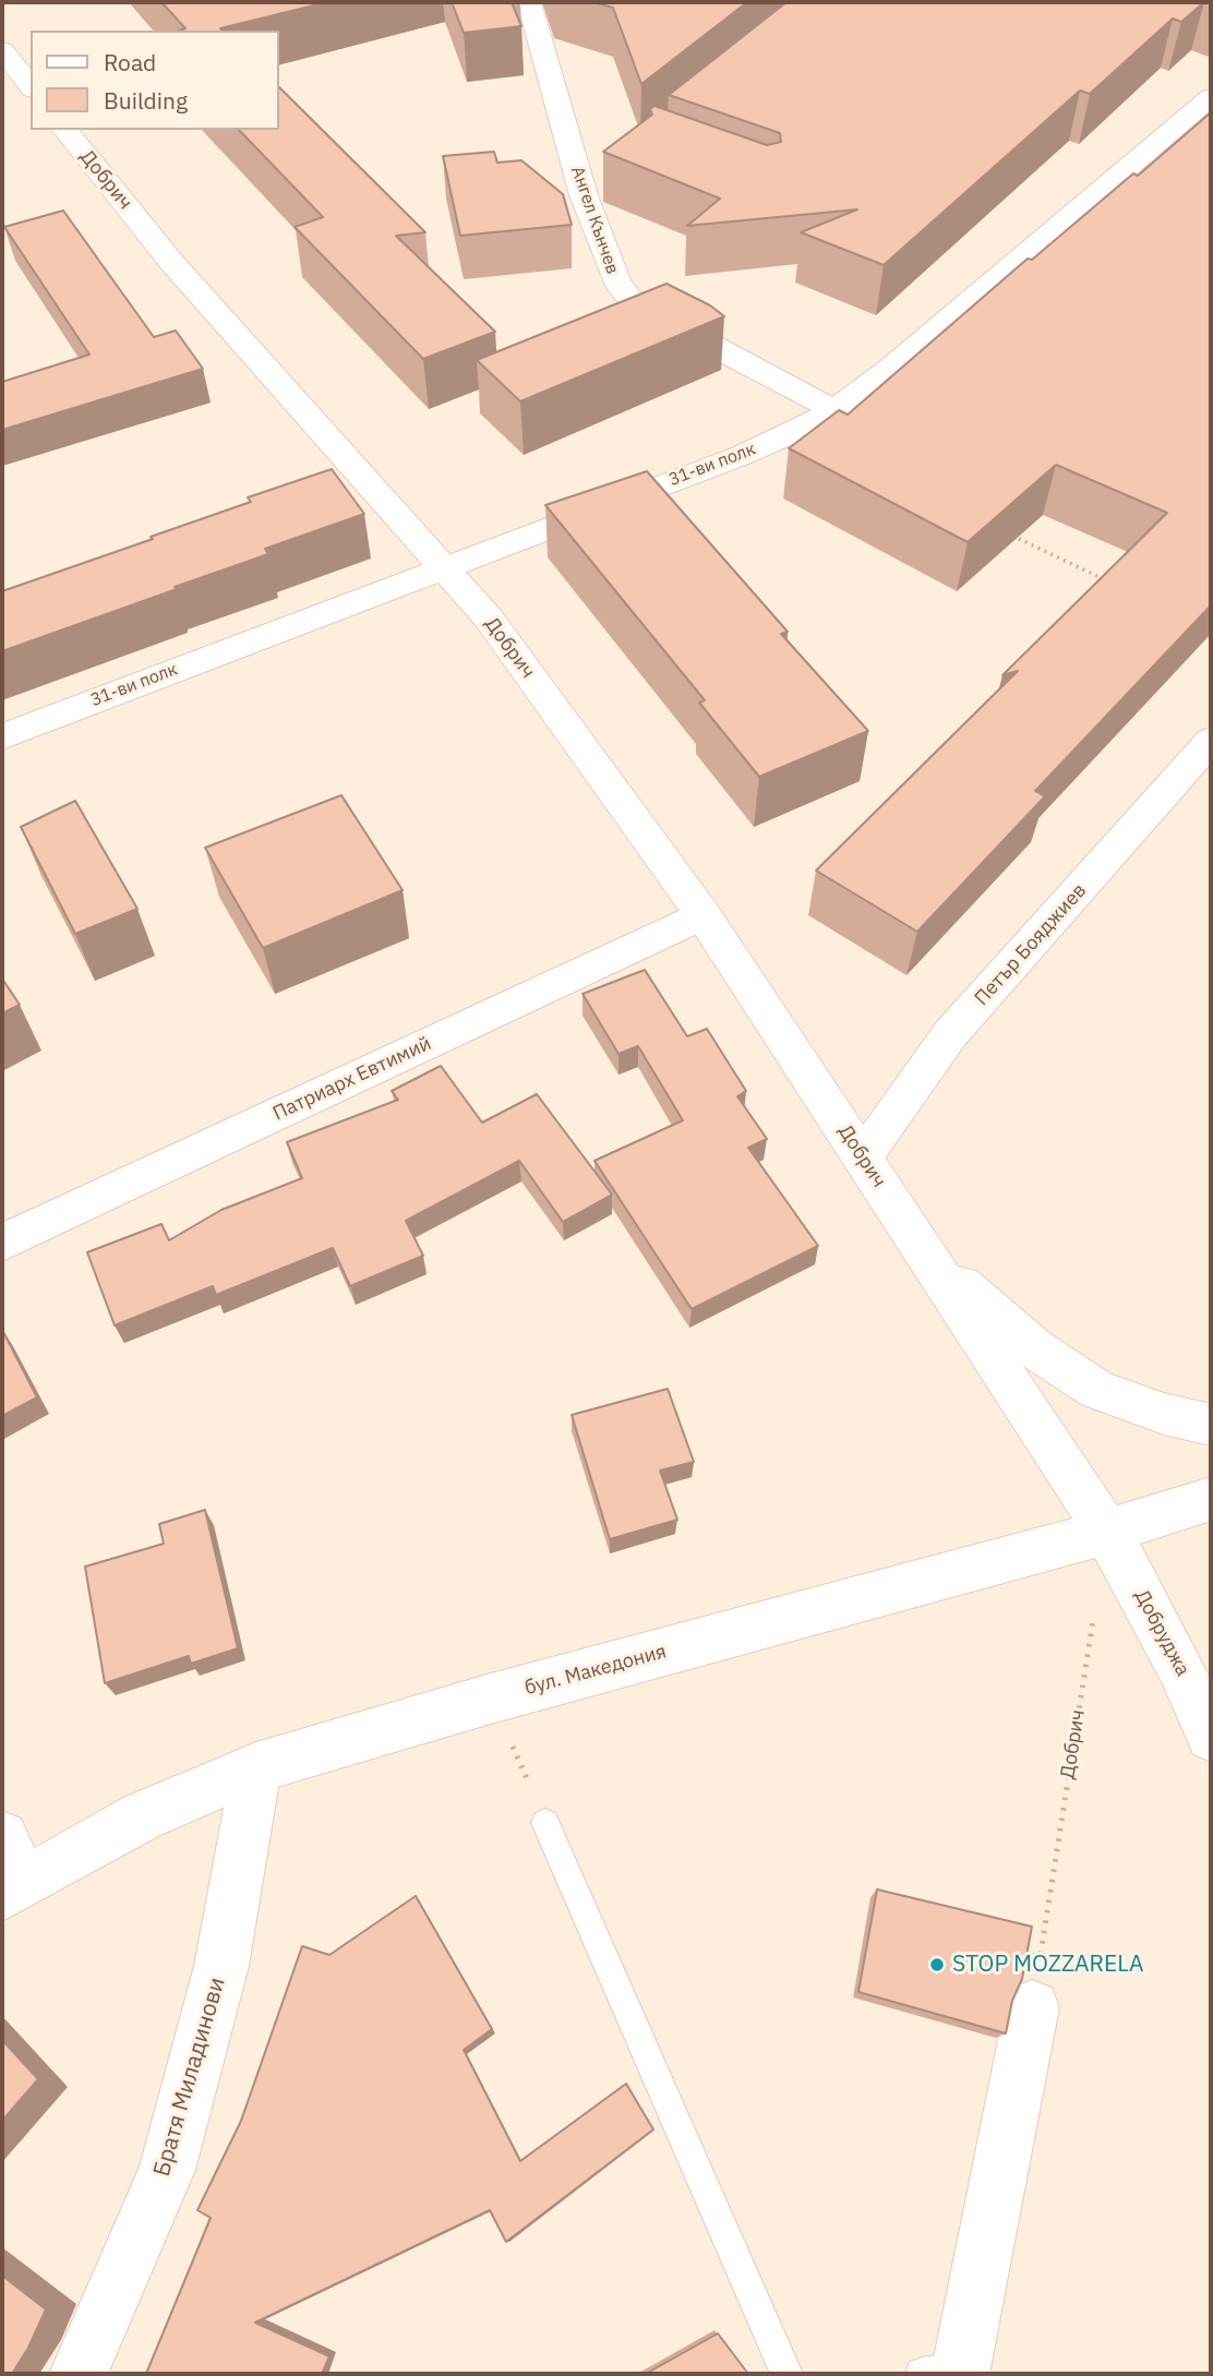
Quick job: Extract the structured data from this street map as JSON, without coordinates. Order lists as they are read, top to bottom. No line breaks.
{"streets":{"street":["Добрич","Ангел Кънчев","31-ви полк","Петър Бояджиев","Патриарх Евтимий","Добруджа","бул. Македония","Братя Миладинови"]},"crossings":[["Добрич","31-ви полк"],["Добрич","Петър Бояджиев"],["Добрич","Патриарх Евтимий"],["Добрич","Добруджа"],["Добрич","бул. Македония"],["Ангел Кънчев","31-ви полк"],["Добруджа","бул. Македония"],["бул. Македония","Братя Миладинови"]],"places":["STOP MOZZARELA"],"legend":["Road","Building"]}
